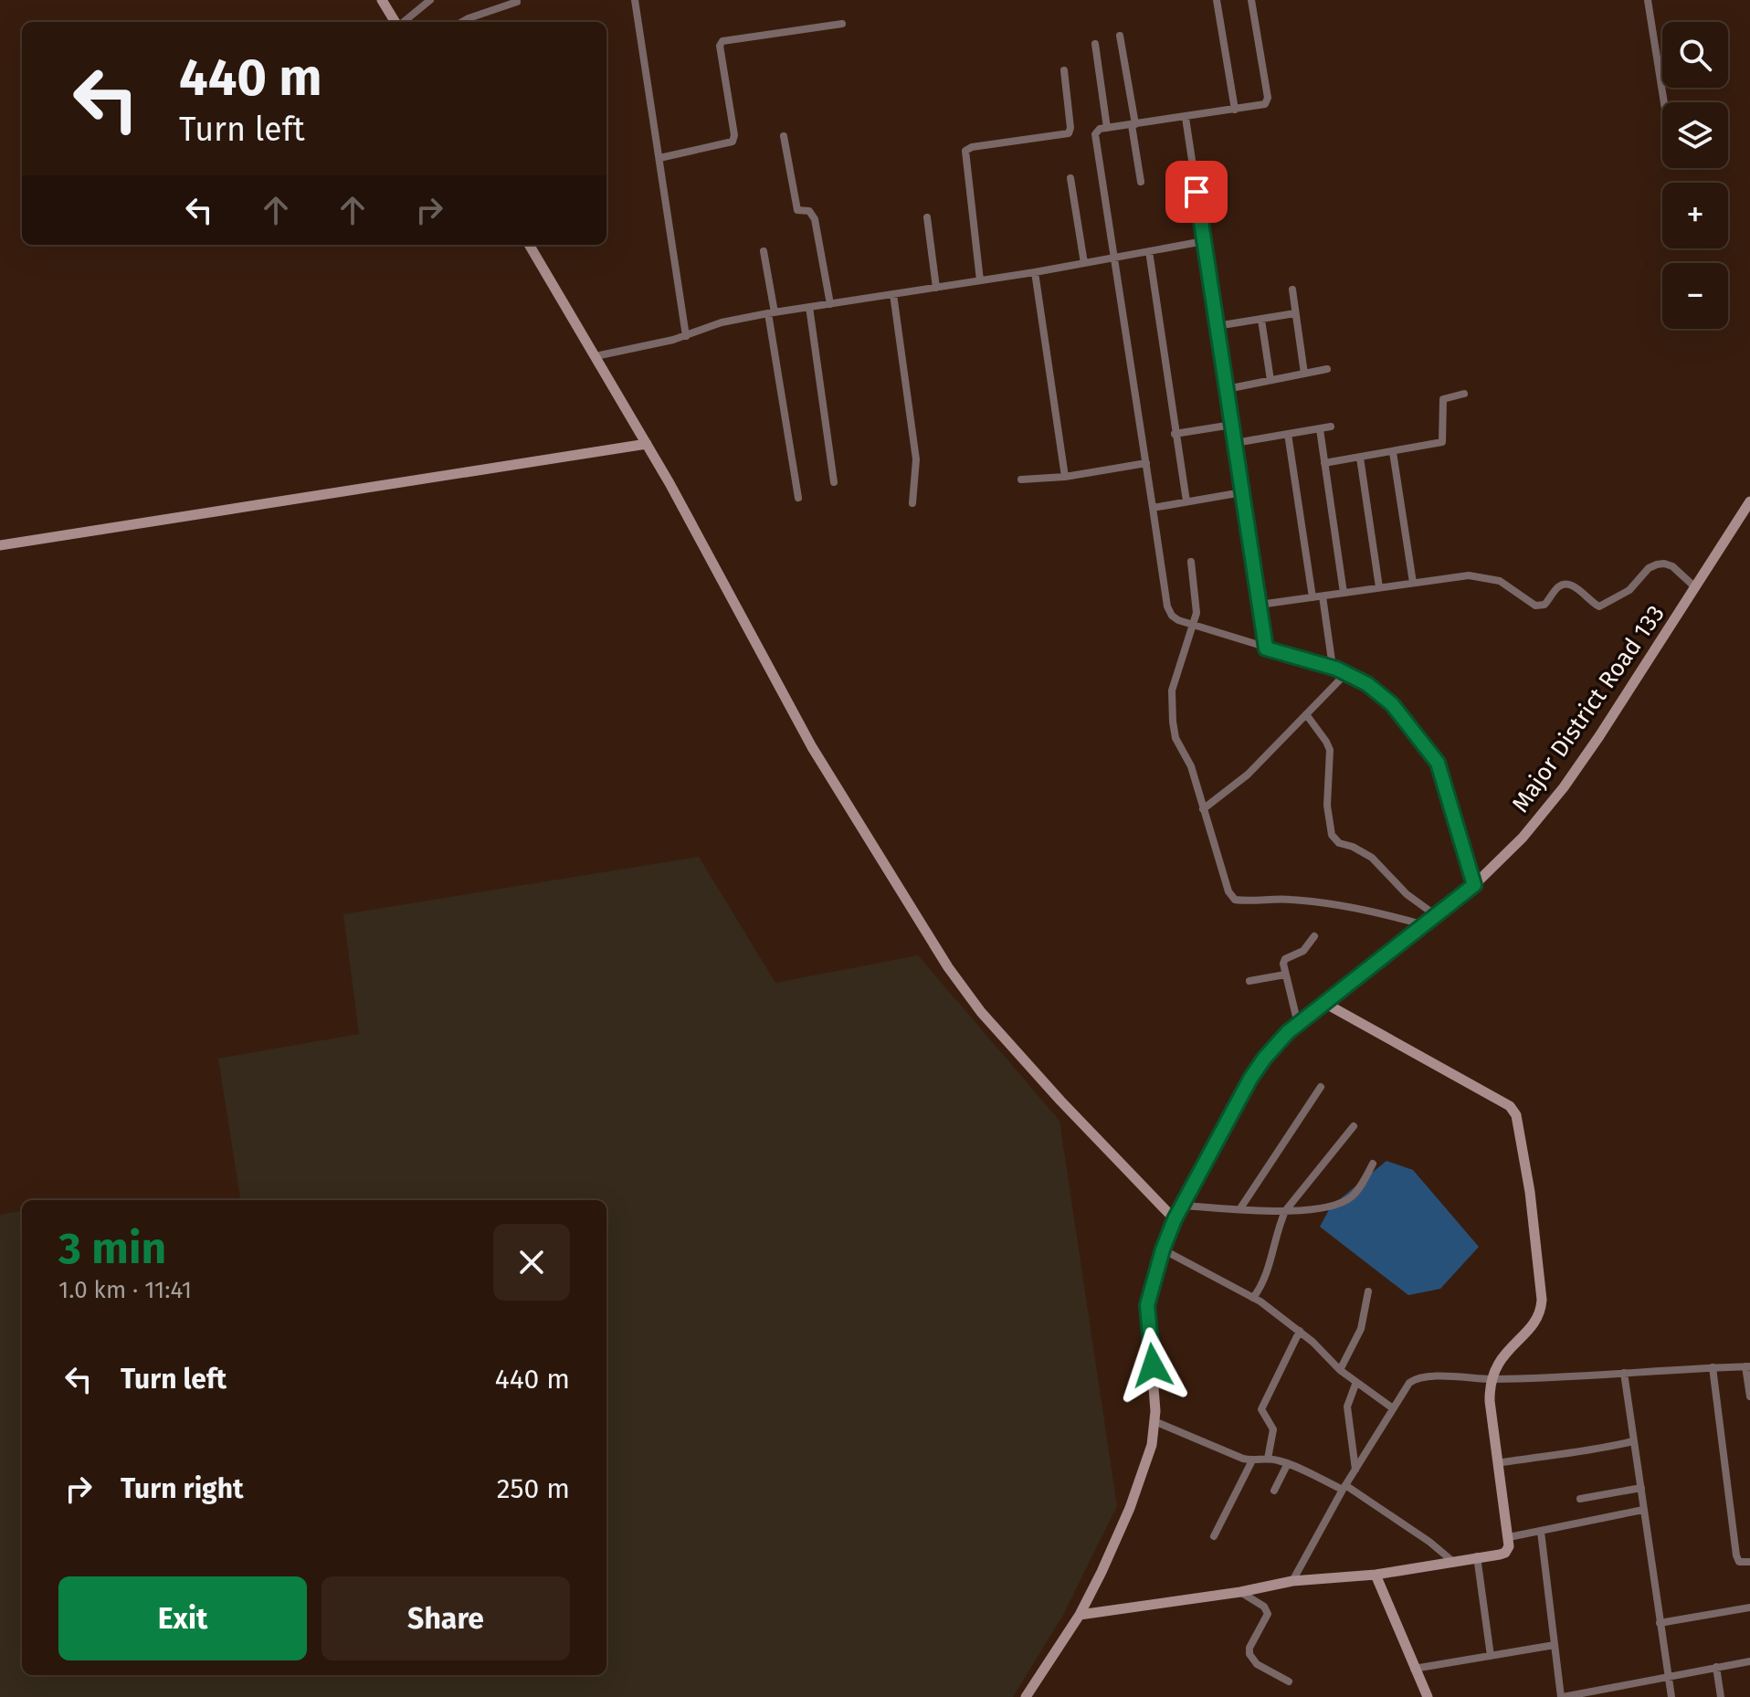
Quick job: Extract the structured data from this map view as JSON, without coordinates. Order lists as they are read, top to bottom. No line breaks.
{"streets":{"street":["Major District Road 133"]},"page":{"map_buttons":["+","−"],"turn":["440 m","Turn left"],"heading":["3 min","1.0 km · 11:41"],"list":[{"name":"Turn left","value":"440 m"},{"name":"Turn right","value":"250 m"}],"buttons":["Exit","Share"]}}
